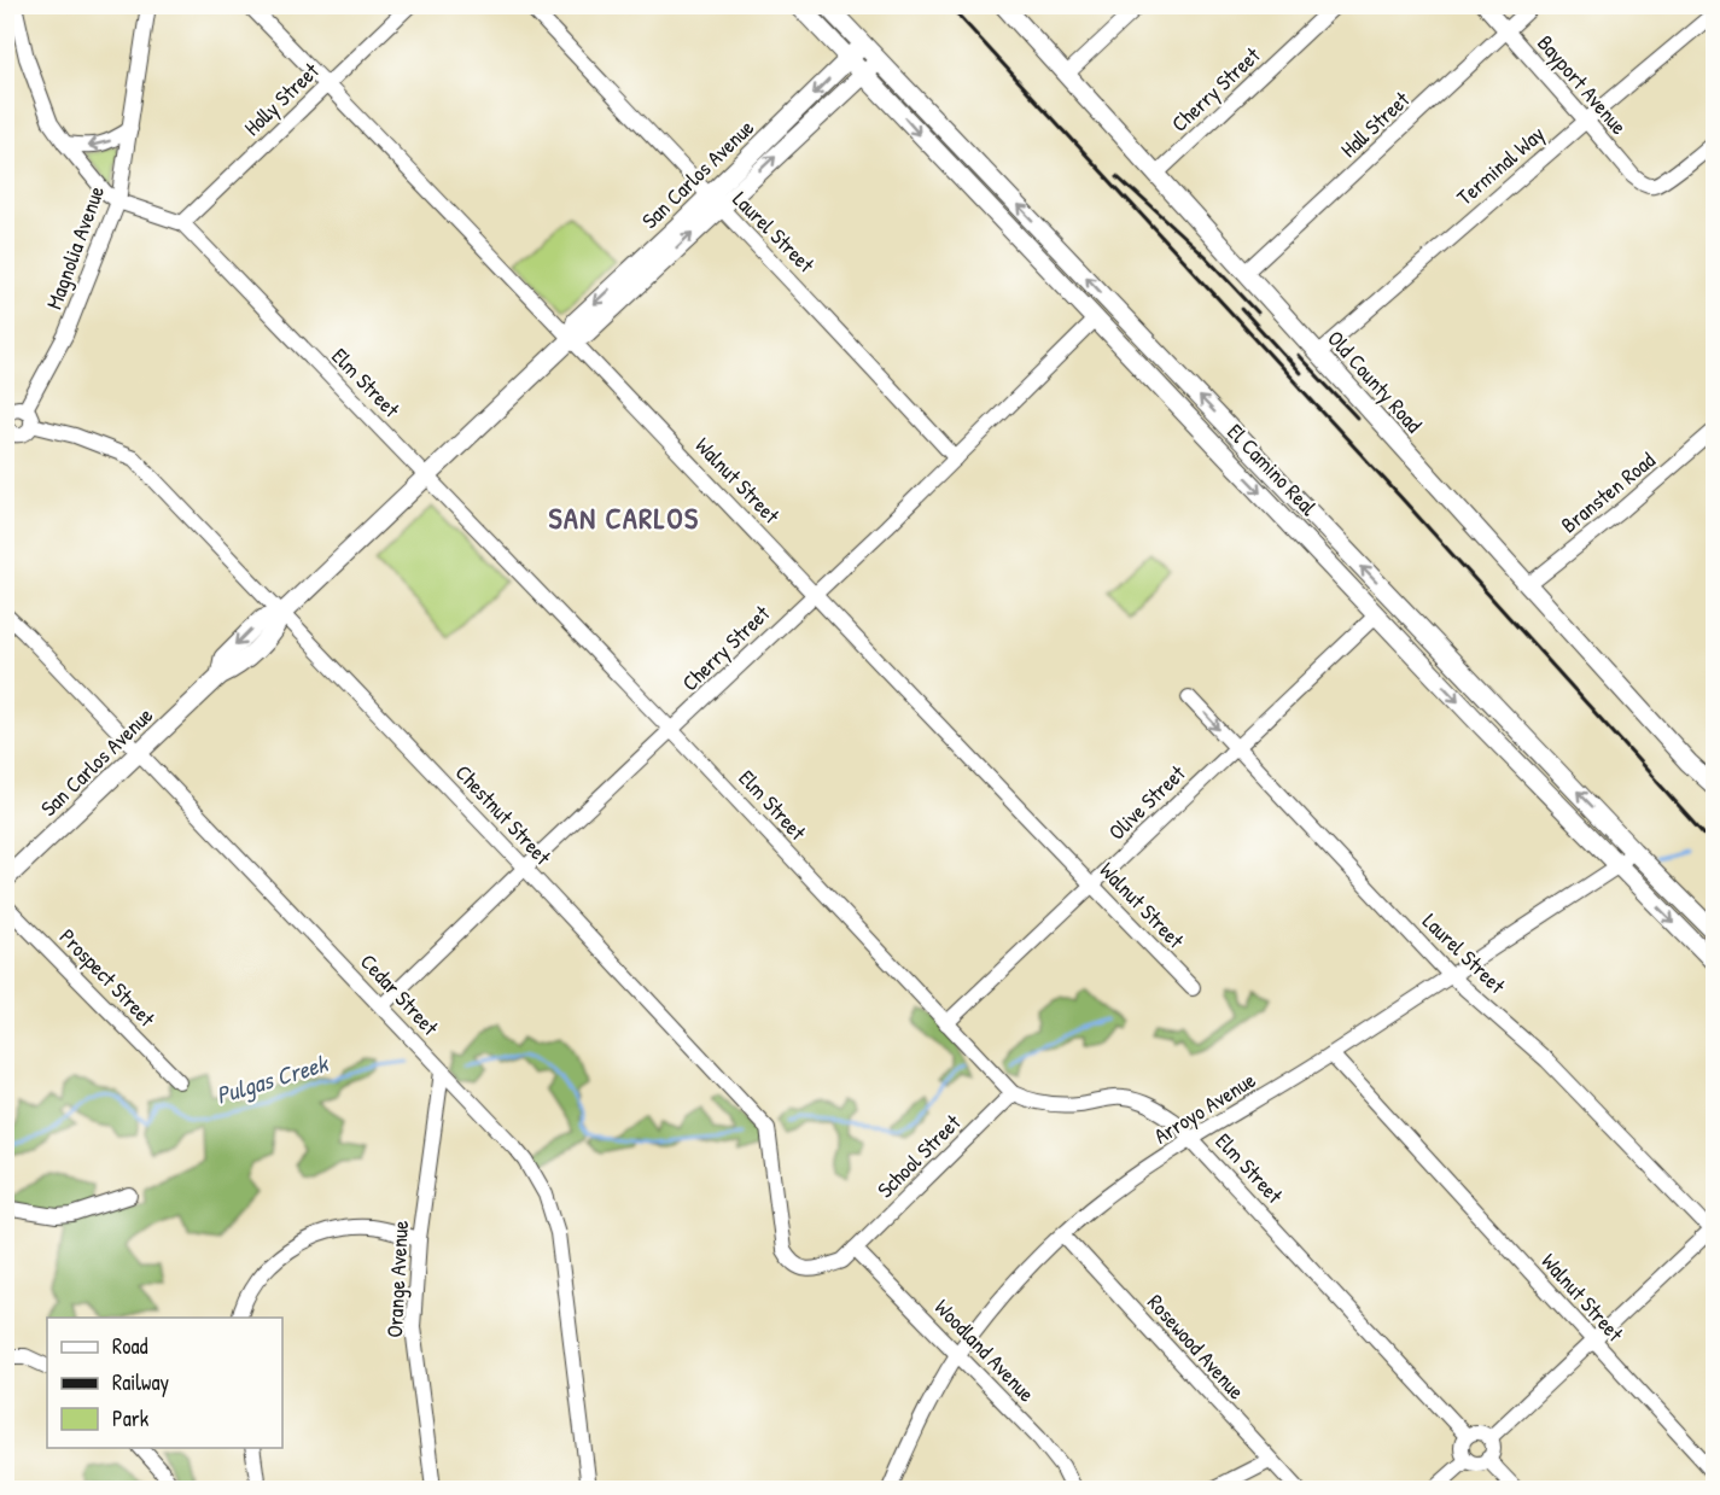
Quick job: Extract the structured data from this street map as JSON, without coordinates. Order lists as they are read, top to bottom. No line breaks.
{"streets":{"main road":["San Carlos Avenue","Old County Road","El Camino Real"],"street":["Bayport Avenue","Cherry Street","Holly Street","Hall Street","Terminal Way","Laurel Street","Magnolia Avenue","Elm Street","Walnut Street","Bransten Road","Olive Street","Chestnut Street","Prospect Street","Cedar Street","Arroyo Avenue","School Street","Orange Avenue","Rosewood Avenue","Woodland Avenue"]},"crossings":[["Bayport Avenue","Hall Street"],["Bayport Avenue","Terminal Way"],["Cherry Street","Laurel Street"],["Cherry Street","Old County Road"],["Cherry Street","Elm Street"],["Cherry Street","El Camino Real"],["Cherry Street","Walnut Street"],["Cherry Street","Chestnut Street"],["Cherry Street","Cedar Street"],["Holly Street","Elm Street"],["Holly Street","Walnut Street"],["Hall Street","Old County Road"],["Terminal Way","Old County Road"],["San Carlos Avenue","Laurel Street"],["San Carlos Avenue","Elm Street"],["San Carlos Avenue","El Camino Real"],["San Carlos Avenue","Walnut Street"],["San Carlos Avenue","Chestnut Street"],["San Carlos Avenue","Cedar Street"],["Laurel Street","Olive Street"],["Laurel Street","Arroyo Avenue"],["Magnolia Avenue","Elm Street"],["Old County Road","Bransten Road"],["Elm Street","Olive Street"],["Elm Street","Arroyo Avenue"],["Elm Street","School Street"],["El Camino Real","Olive Street"],["El Camino Real","Arroyo Avenue"],["Walnut Street","Olive Street"],["Walnut Street","Arroyo Avenue"],["Chestnut Street","School Street"],["Chestnut Street","Woodland Avenue"],["Cedar Street","Orange Avenue"],["Arroyo Avenue","Rosewood Avenue"],["Arroyo Avenue","Woodland Avenue"],["School Street","Woodland Avenue"]],"districts":["SAN CARLOS"],"water":["Pulgas Creek"],"legend":["Road","Railway","Park"]}
